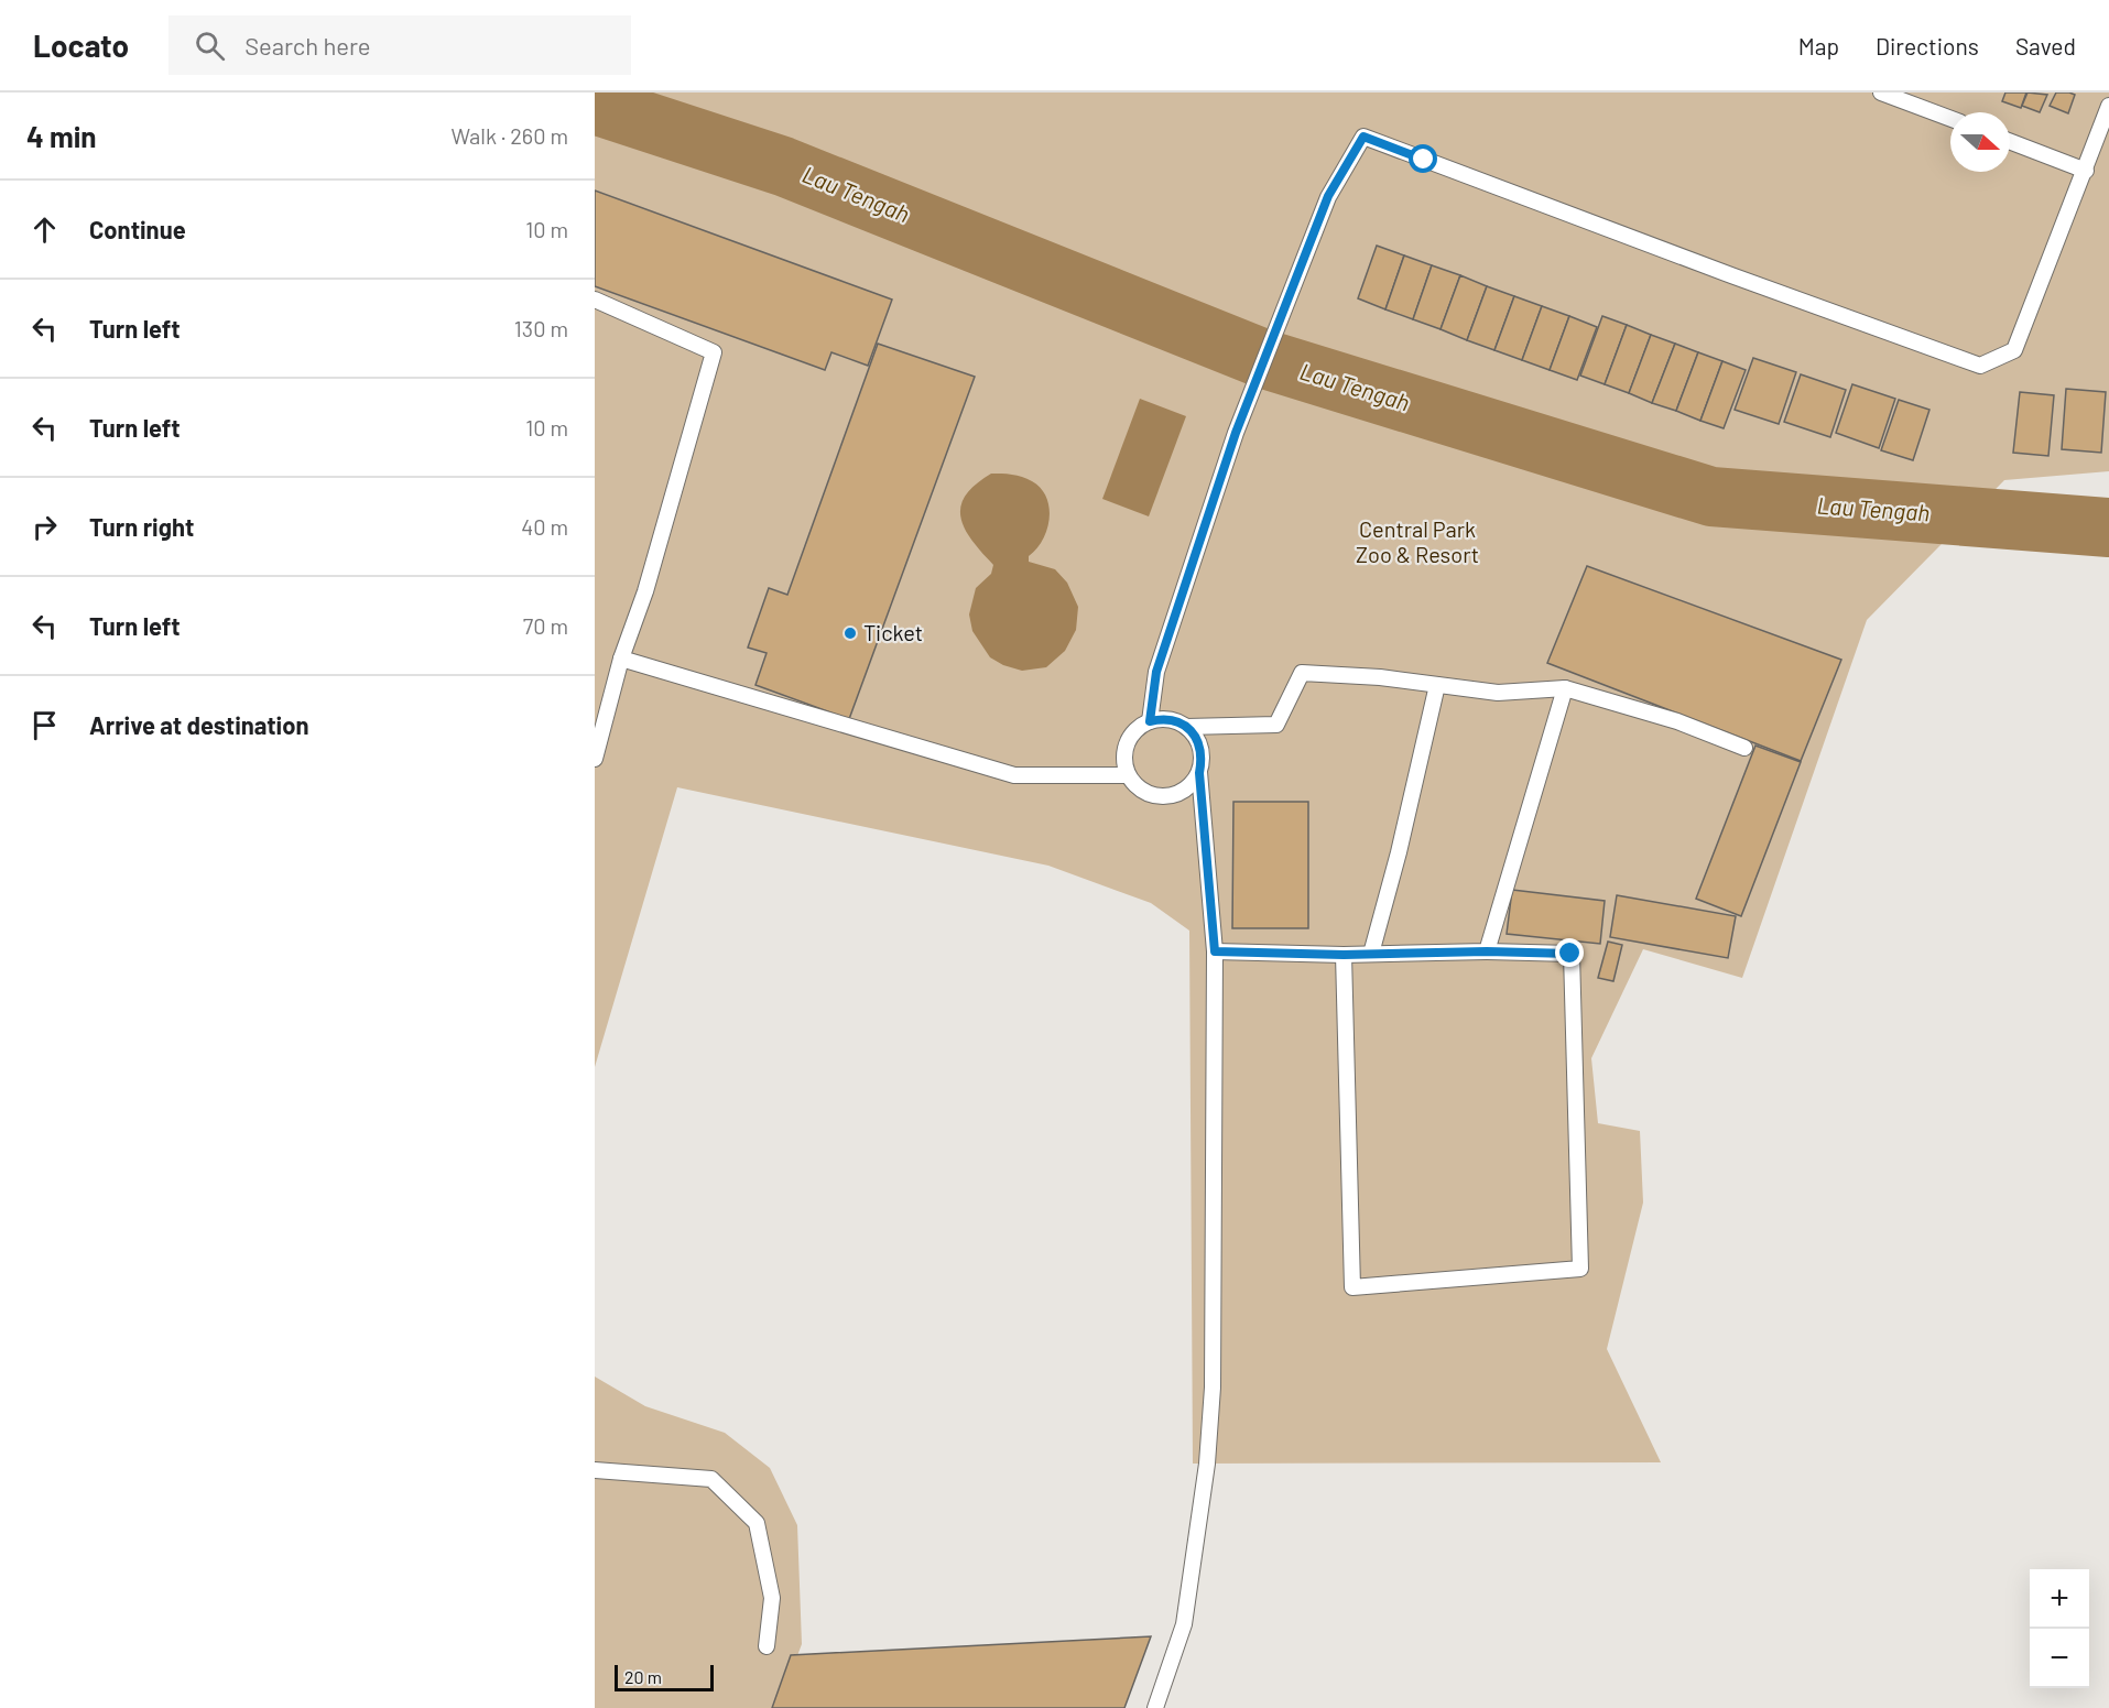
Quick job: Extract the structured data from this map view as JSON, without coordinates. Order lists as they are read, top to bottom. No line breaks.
{"water":["Lau Tengah"],"parks":["Central Park Zoo & Resort"],"places":["Ticket"],"scale_bar":"20 m","north":"right","page":{"header":"Locato","search":"Search here","nav":["Map","Directions","Saved"],"heading":["4 min","Walk · 260 m"],"list":[["Continue","10 m"],["Turn left","130 m"],["Turn left","10 m"],["Turn right","40 m"],["Turn left","70 m"],"Arrive at destination"],"map_buttons":["+","−"],"scale":"20 m"}}
